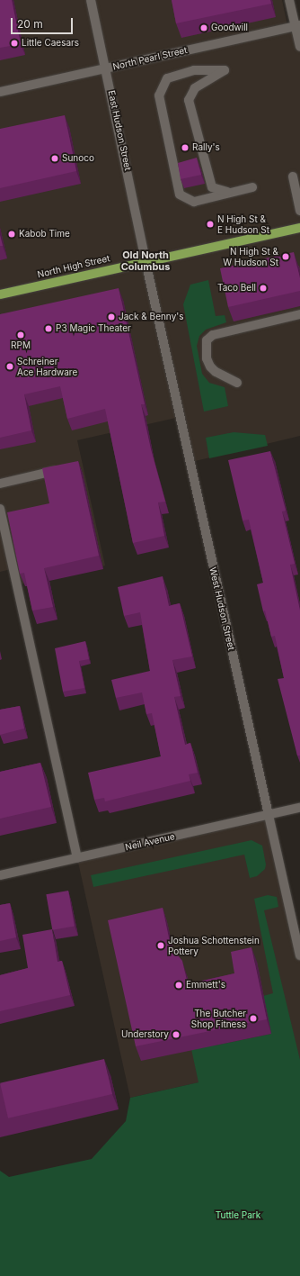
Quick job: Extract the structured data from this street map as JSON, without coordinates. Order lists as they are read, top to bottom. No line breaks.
{"streets":{"main road":["North High Street"],"street":["North Pearl Street","East Hudson Street","West Hudson Street","Neil Avenue"]},"crossings":[["North Pearl Street","East Hudson Street"],["East Hudson Street","North High Street"],["East Hudson Street","West Hudson Street"],["North High Street","West Hudson Street"],["West Hudson Street","Neil Avenue"]],"districts":["Old North Columbus"],"parks":["Tuttle Park"],"places":["Goodwill","Little Caesars","Rally's","Sunoco","N High St & E Hudson St","Kabob Time","N High St & W Hudson St","Taco Bell","Jack & Benny's","P3 Magic Theater","RPM","Schreiner Ace Hardware","Joshua Schottenstein Pottery","Emmett's","The Butcher Shop Fitness","Understory"],"scale_bar":"20 m"}
